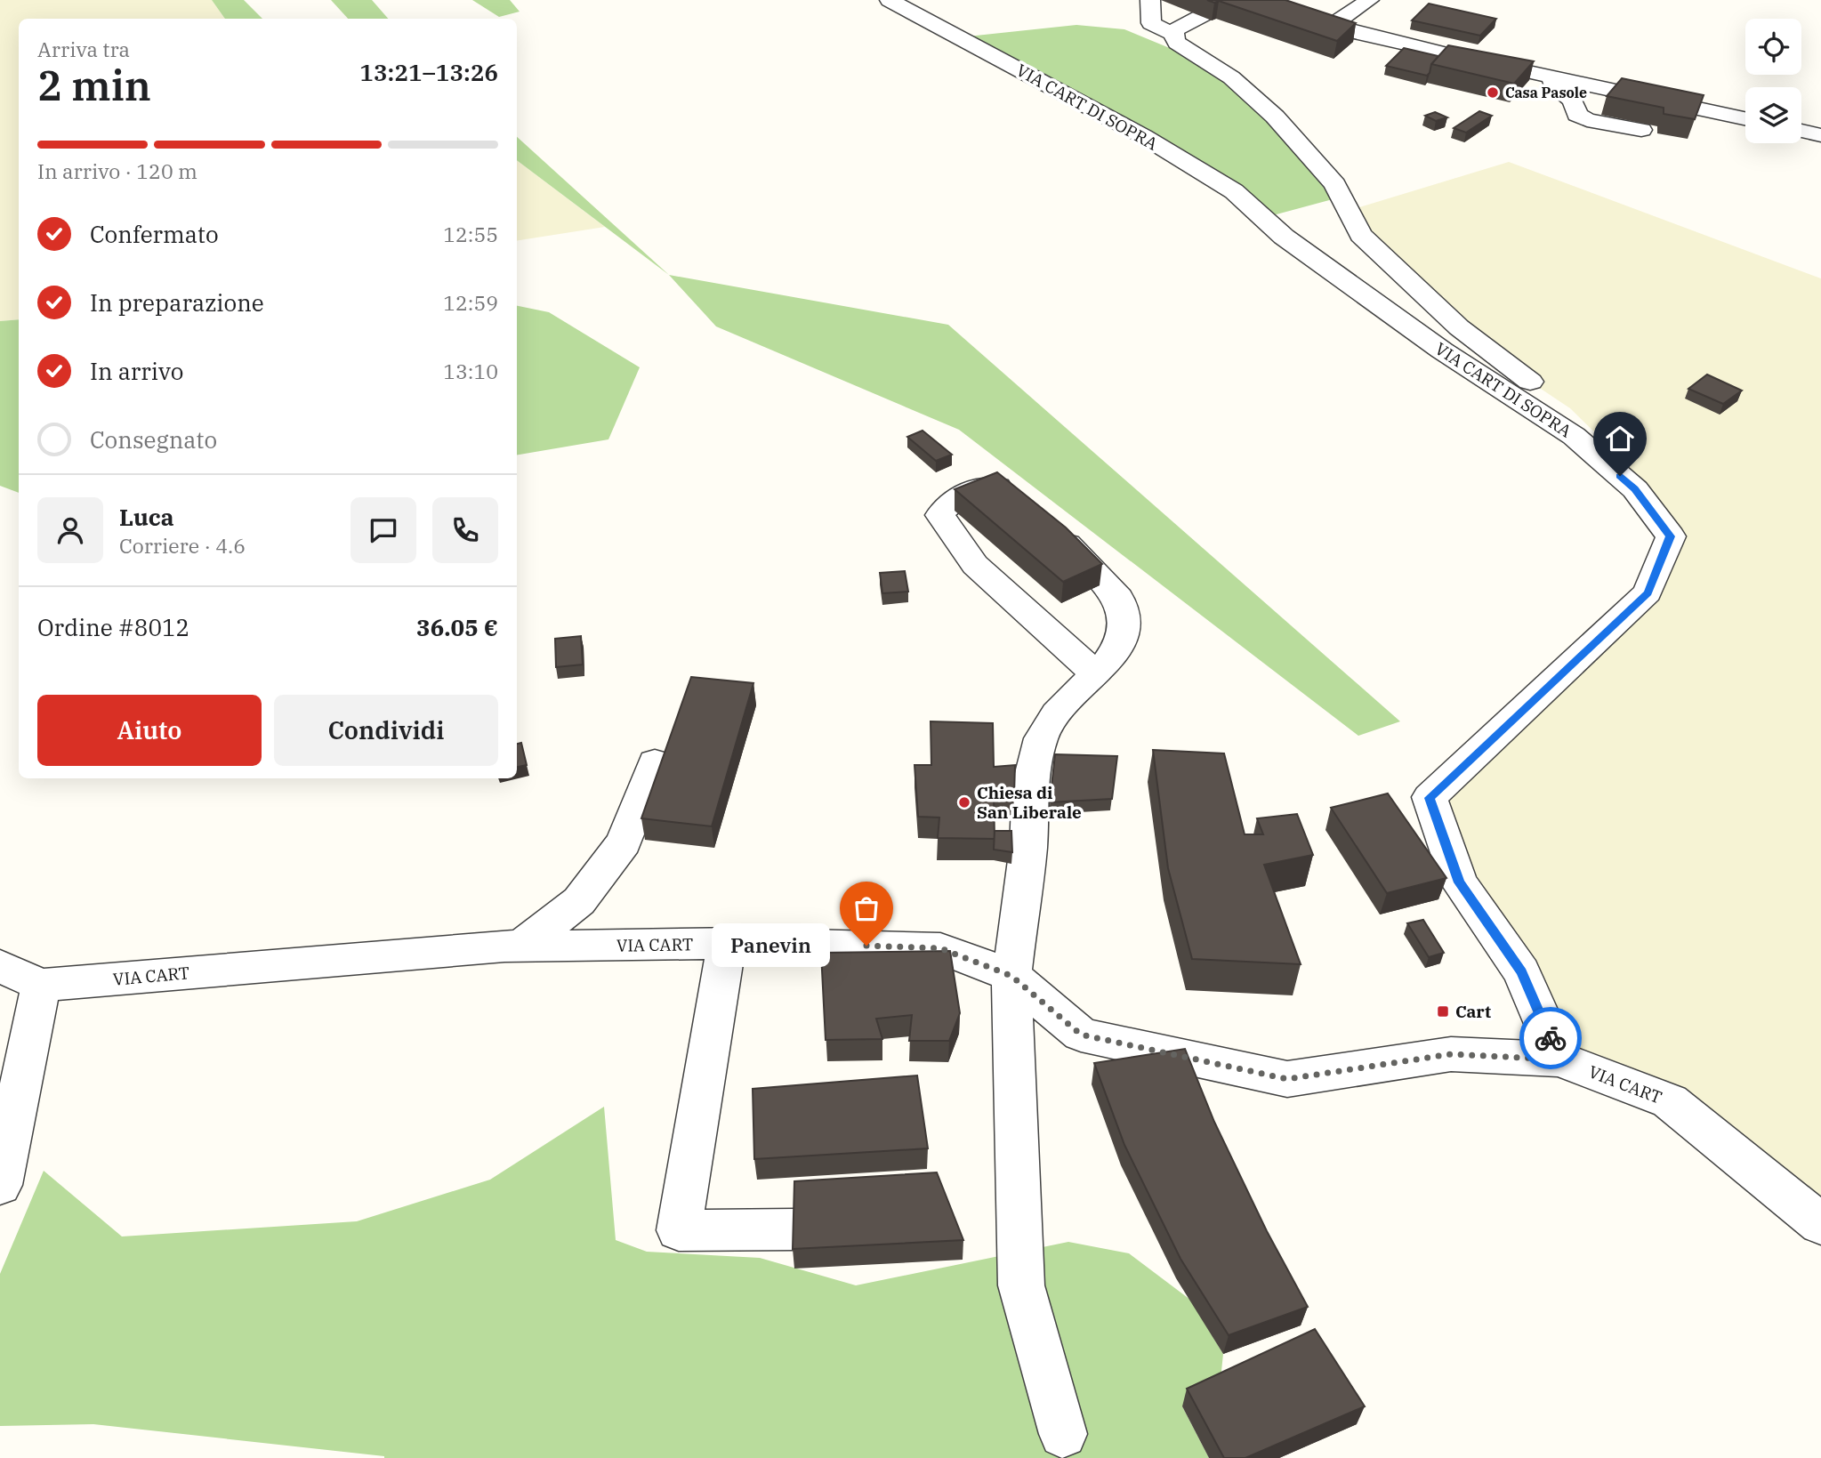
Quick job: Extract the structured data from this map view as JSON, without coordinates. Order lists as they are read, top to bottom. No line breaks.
{"streets":{"street":["VIA CART DI SOPRA","VIA CART"]},"places":{"other":["Casa Pasole","Chiesa di San Liberale","Panevin"],"transit":["Cart"]},"page":{"heading":["2 min","Arriva tra","13:21–13:26"],"panel":["Luca","Corriere · 4.6","Ordine #8012","36.05 €"],"bar":"In arrivo · 120 m","list":[["Confermato","12:55"],["In preparazione","12:59"],["In arrivo","13:10"],"Consegnato"],"buttons":["Aiuto","Condividi"],"bubble":"Panevin"}}
